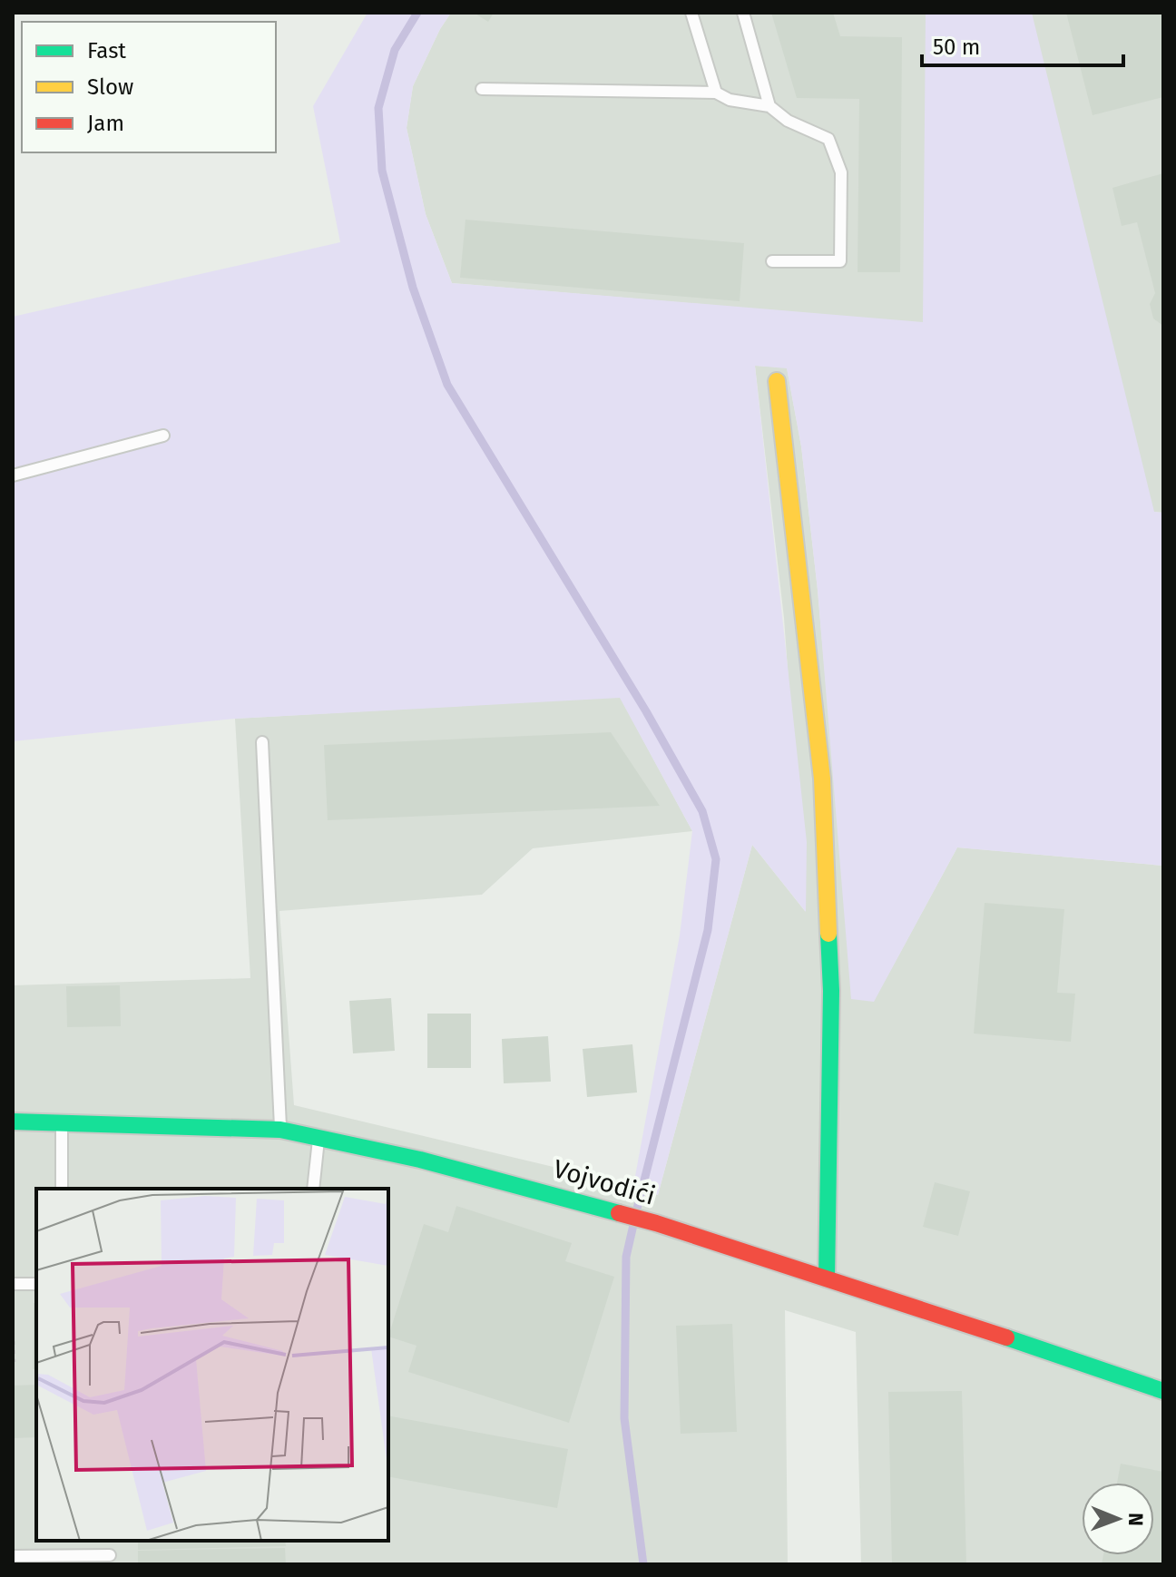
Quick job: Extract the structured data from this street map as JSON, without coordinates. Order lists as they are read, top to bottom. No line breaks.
{"streets":{"street":["Vojvodići"]},"legend":["Fast","Slow","Jam"],"scale_bar":"50 m","north":"right"}
